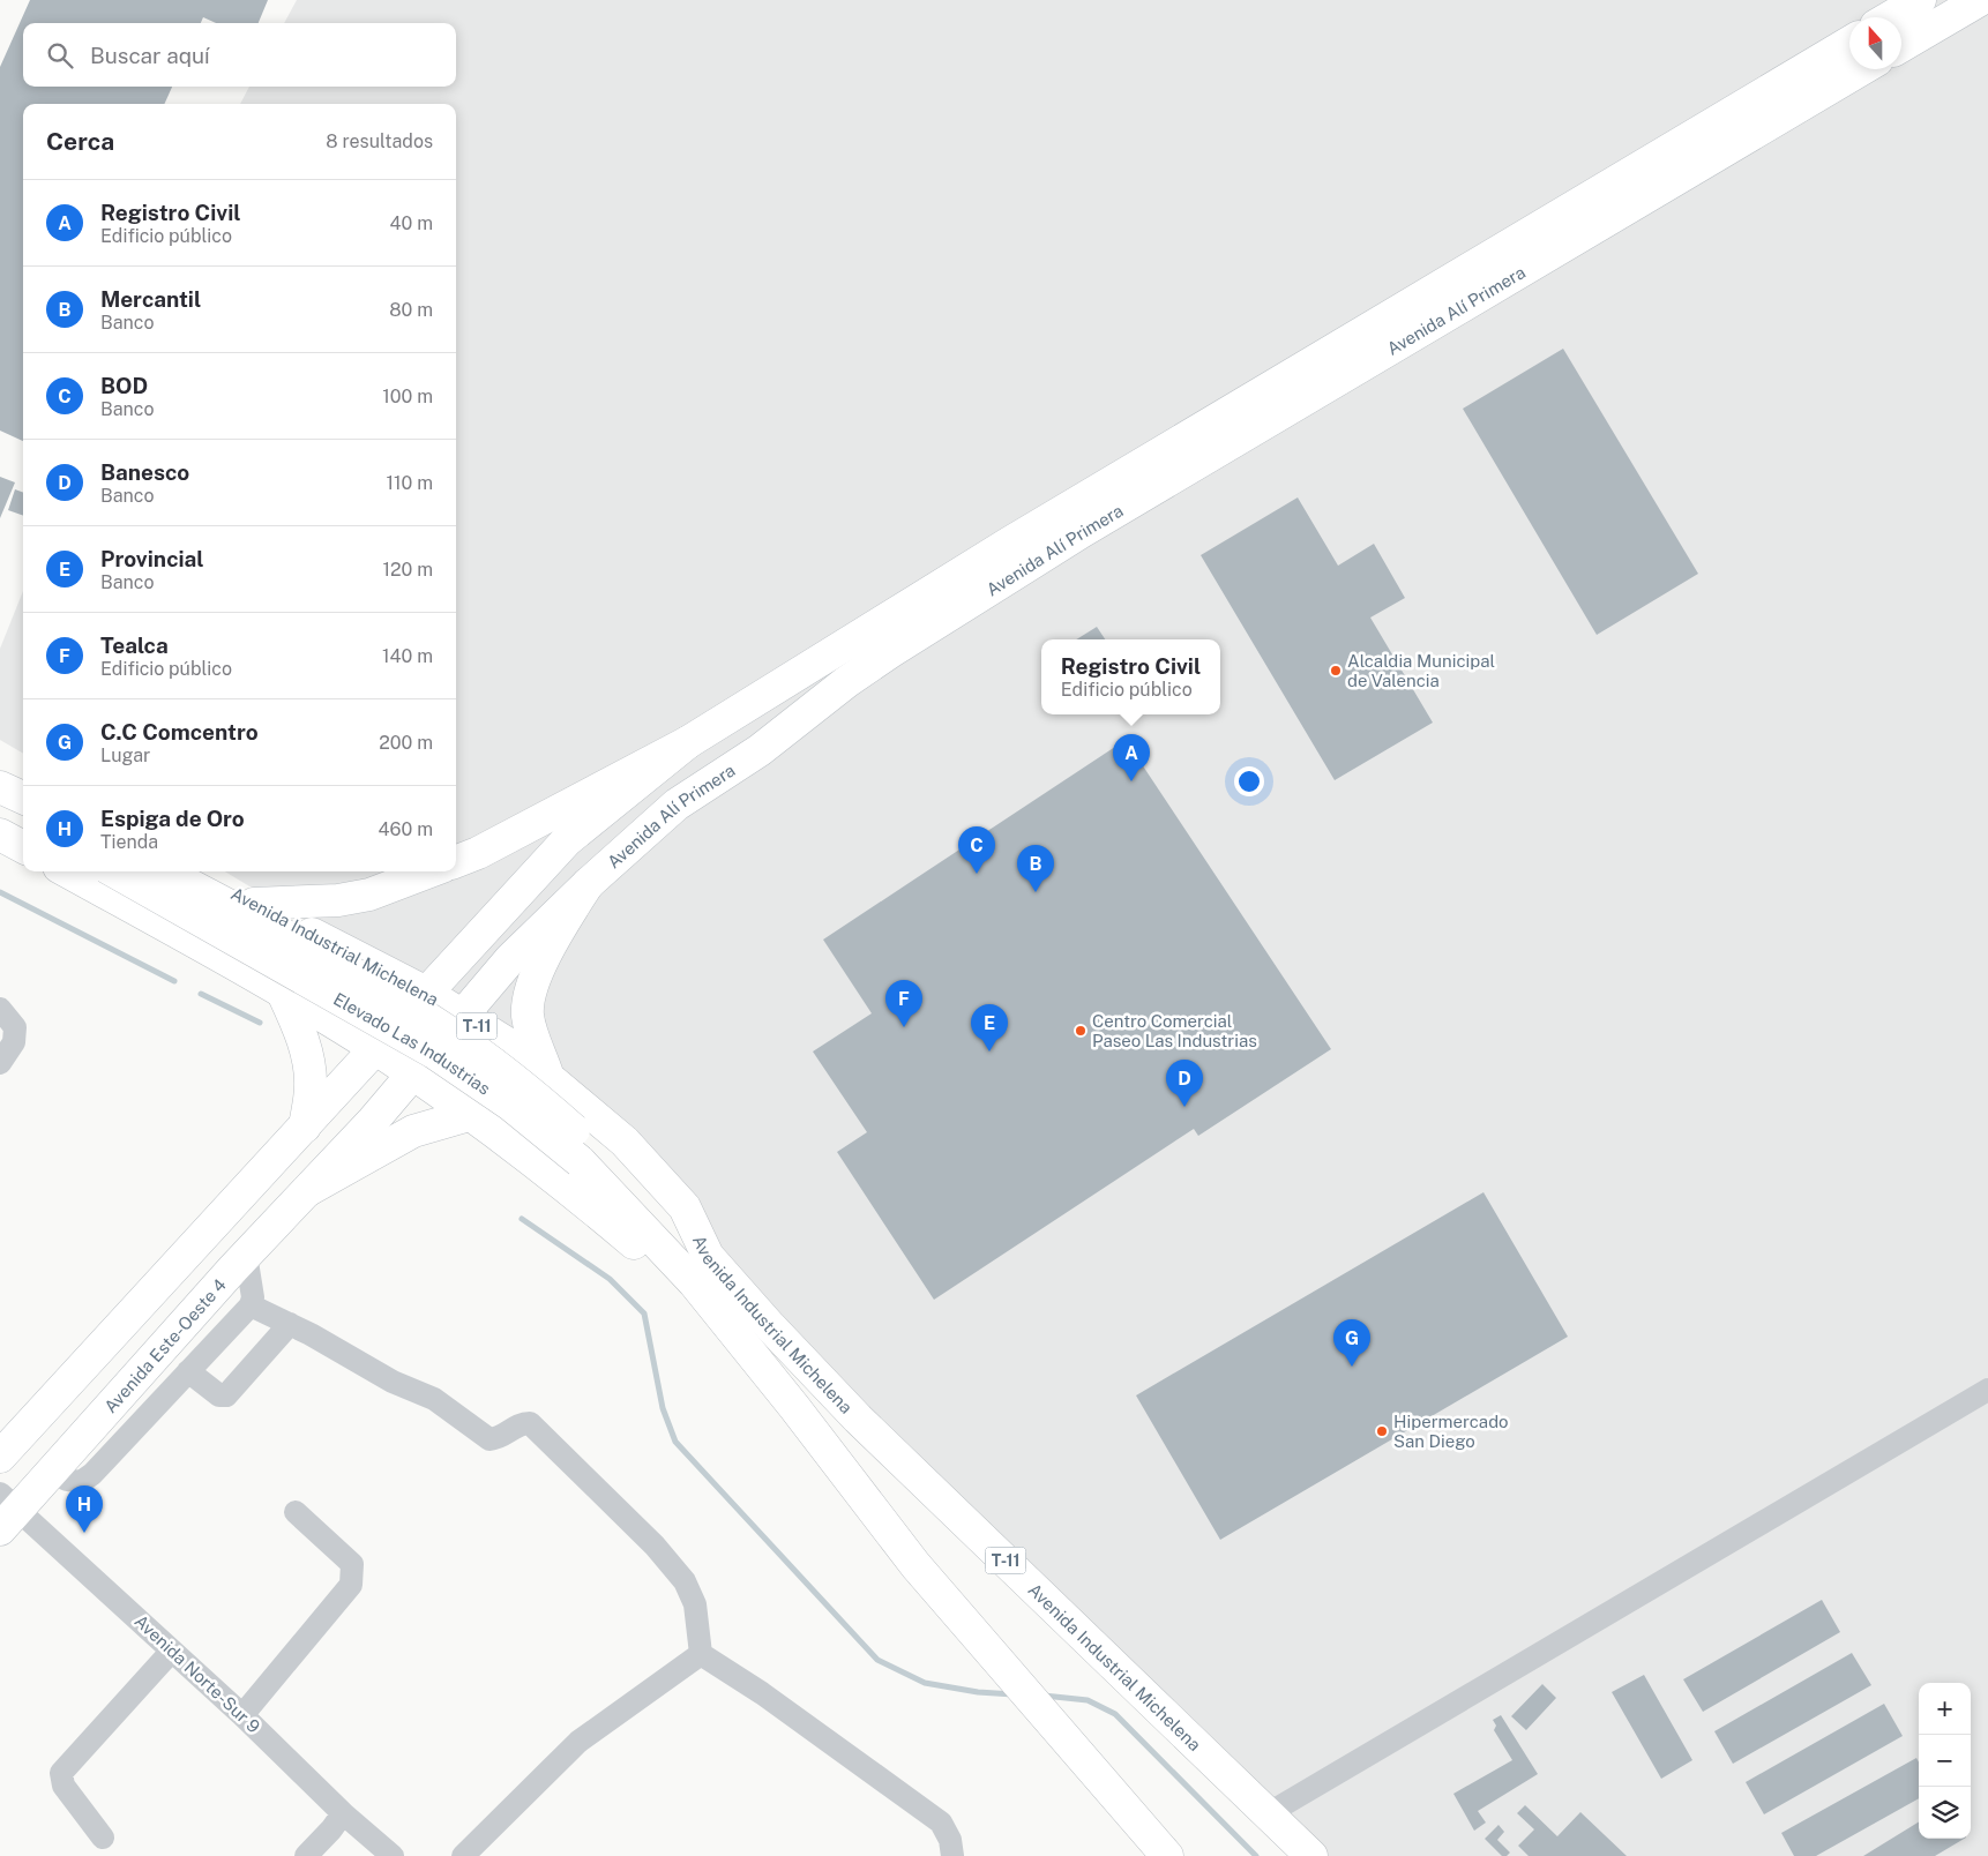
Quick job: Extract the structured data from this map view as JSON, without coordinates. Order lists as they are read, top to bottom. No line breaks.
{"streets":{"main road":["Avenida Alí Primera","Avenida Industrial Michelena","T-11","Elevado Las Industrias","Avenida Este-Oeste 4"],"street":["Avenida Norte-Sur 9"]},"crossings":[["Avenida Alí Primera","Avenida Industrial Michelena"],["Avenida Alí Primera","Avenida Este-Oeste 4"],["Avenida Industrial Michelena","Elevado Las Industrias"],["Avenida Este-Oeste 4","Avenida Norte-Sur 9"]],"places":["Alcaldia Municipal de Valencia","Centro Comercial Paseo Las Industrias","Hipermercado San Diego"],"north":"top","page":{"search":"Buscar aquí","heading":["Cerca","8 resultados"],"list":[{"mark":"A","name":"Registro Civil","note":"Edificio público","value":"40 m"},{"mark":"B","name":"Mercantil","note":"Banco","value":"80 m"},{"mark":"C","name":"BOD","note":"Banco","value":"100 m"},{"mark":"D","name":"Banesco","note":"Banco","value":"110 m"},{"mark":"E","name":"Provincial","note":"Banco","value":"120 m"},{"mark":"F","name":"Tealca","note":"Edificio público","value":"140 m"},{"mark":"G","name":"C.C Comcentro","note":"Lugar","value":"200 m"},{"mark":"H","name":"Espiga de Oro","note":"Tienda","value":"460 m"}],"popup":["Registro Civil","Edificio público"],"pins":["A","C","B","F","E","D","G","H"],"map_buttons":["+","−"]}}
